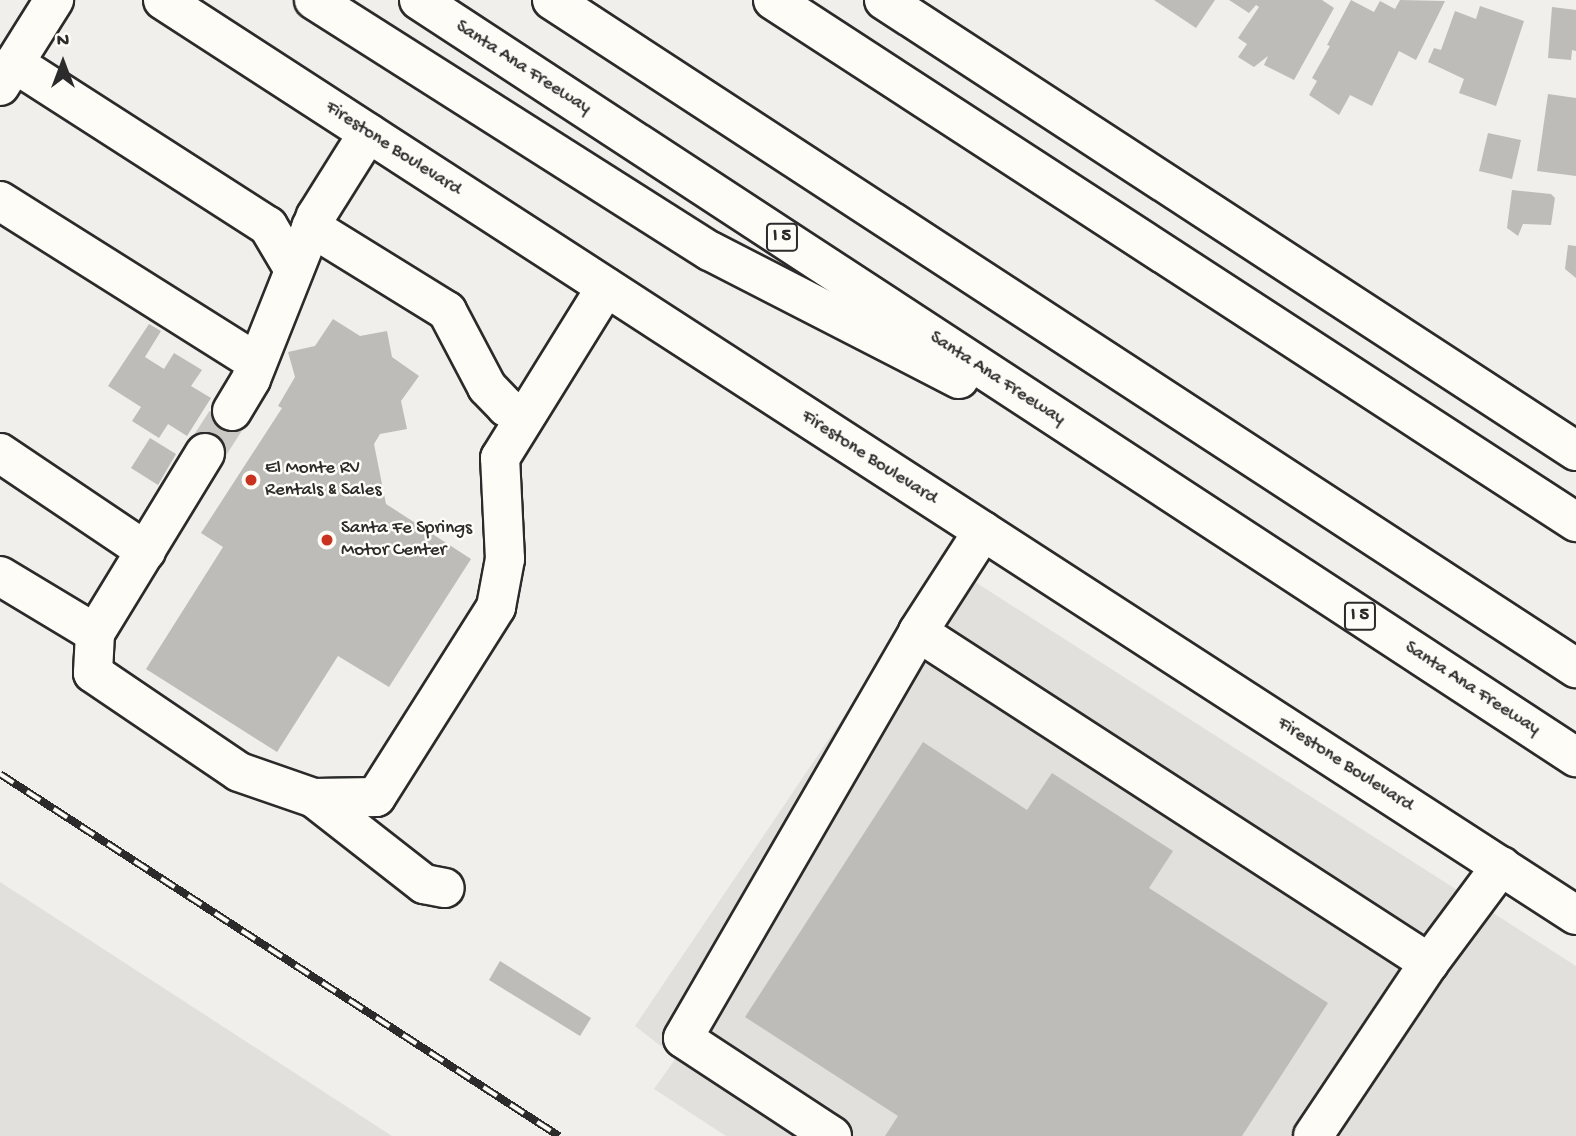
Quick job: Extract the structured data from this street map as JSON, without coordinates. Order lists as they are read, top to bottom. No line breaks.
{"streets":{"main road":["Santa Ana Freeway","Firestone Boulevard","I 5"]},"places":["El Monte RV Rentals & Sales","Santa Fe Springs Motor Center"],"north":"top"}
